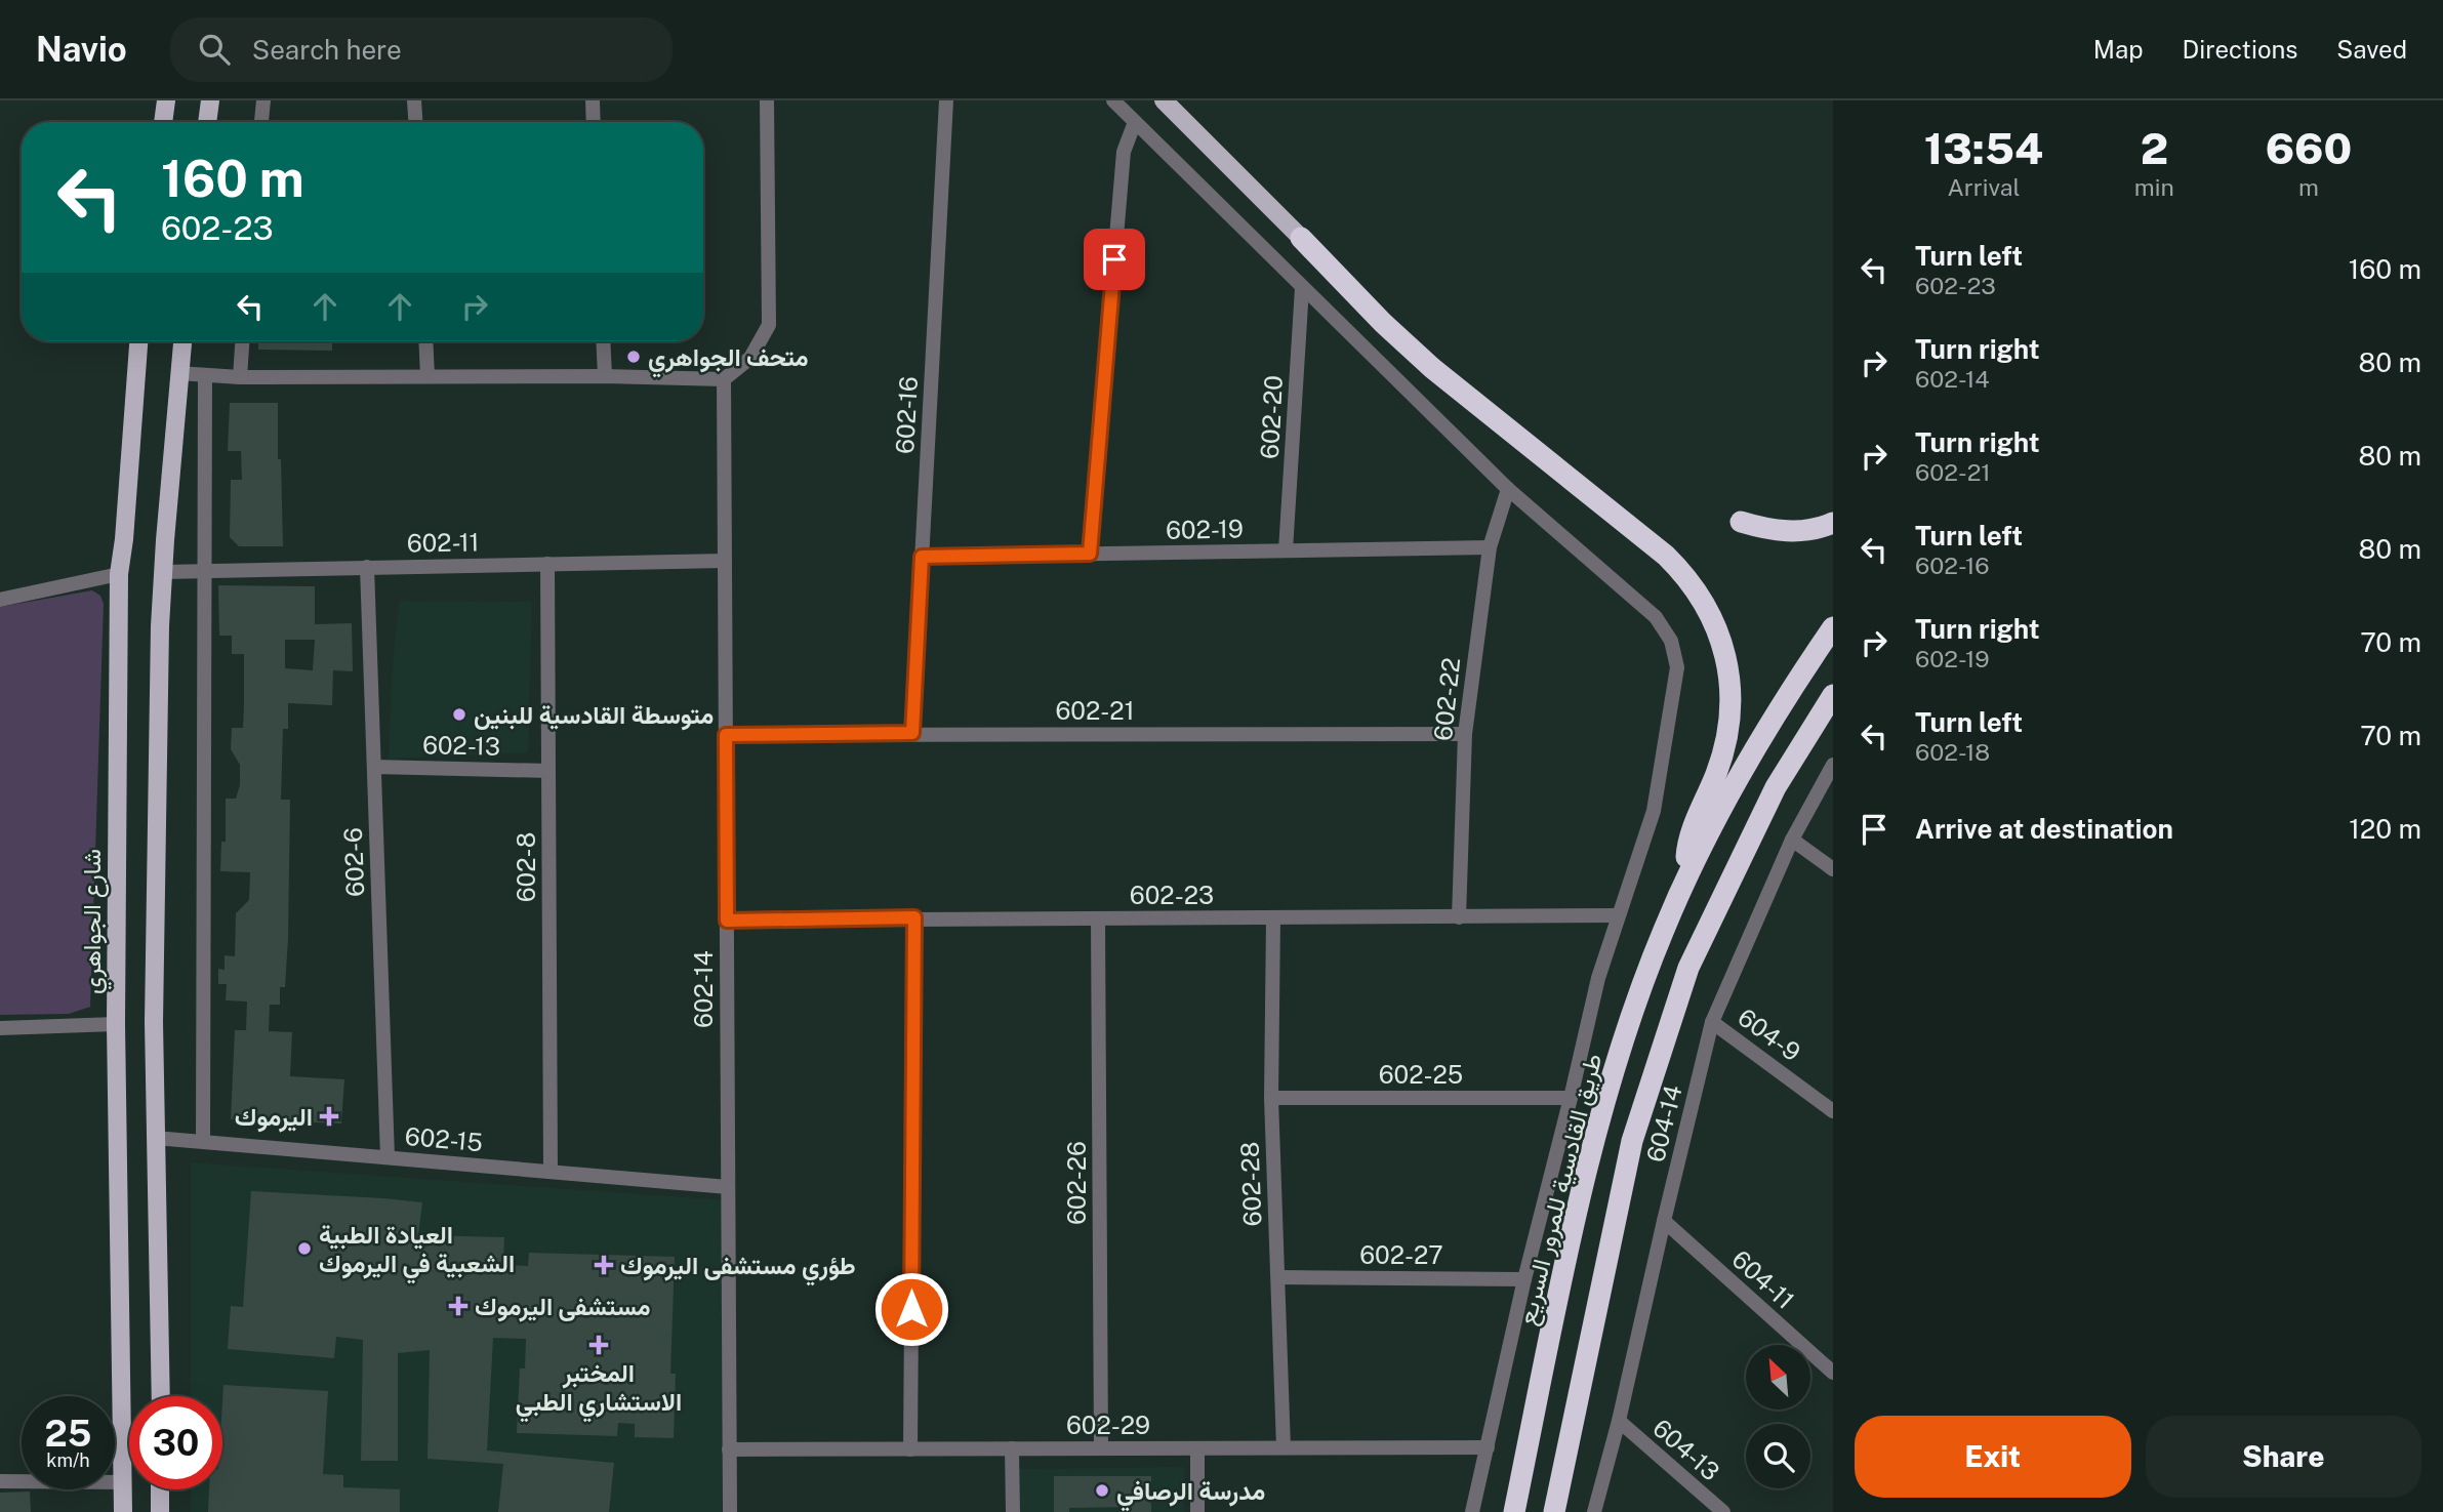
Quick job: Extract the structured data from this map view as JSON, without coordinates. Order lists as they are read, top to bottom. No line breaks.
{"streets":{"highway":["طريق القادسية للمرور السريع"],"main road":["شارع الجواهري"],"street":["602-16","602-20","602-19","602-11","602-22","602-21","602-13","602-6","602-8","602-23","602-14","604-9","602-25","604-14","602-15","602-26","602-28","602-27","604-11","602-29","604-13"]},"crossings":[["602-16","602-19"],["602-16","602-21"],["602-20","602-19"],["602-19","602-22"],["602-11","602-6"],["602-11","602-8"],["602-11","602-14"],["602-22","602-21"],["602-22","602-23"],["602-21","602-14"],["602-13","602-6"],["602-13","602-8"],["602-6","602-15"],["602-8","602-15"],["602-23","602-14"],["602-23","602-26"],["602-23","602-28"],["602-14","602-15"],["602-14","602-29"],["604-9","604-14"],["602-25","602-28"],["604-14","604-11"],["604-14","604-13"],["602-26","602-29"],["602-28","602-27"],["602-28","602-29"]],"places":{"other":["متحف الجواهري","متوسطة القادسية للبنين","العيادة الطبية الشعبية في اليرموك","مدرسة الرصافي"],"health":["اليرموك","طؤري مستشفى اليرموك","مستشفى اليرموك","المختبر الاستشاري الطبي"]},"north":"top left","page":{"header":"Navio","search":"Search here","nav":["Map","Directions","Saved"],"eta":["13:54","Arrival","2","min","660","m"],"turn":["160 m","602-23"],"list":[{"name":"Turn left","note":"602-23","value":"160 m"},{"name":"Turn right","note":"602-14","value":"80 m"},{"name":"Turn right","note":"602-21","value":"80 m"},{"name":"Turn left","note":"602-16","value":"80 m"},{"name":"Turn right","note":"602-19","value":"70 m"},{"name":"Turn left","note":"602-18","value":"70 m"},{"name":"Arrive at destination","value":"120 m"}],"speed":"25 km/h","limit":"30","buttons":["Exit","Share"]}}
